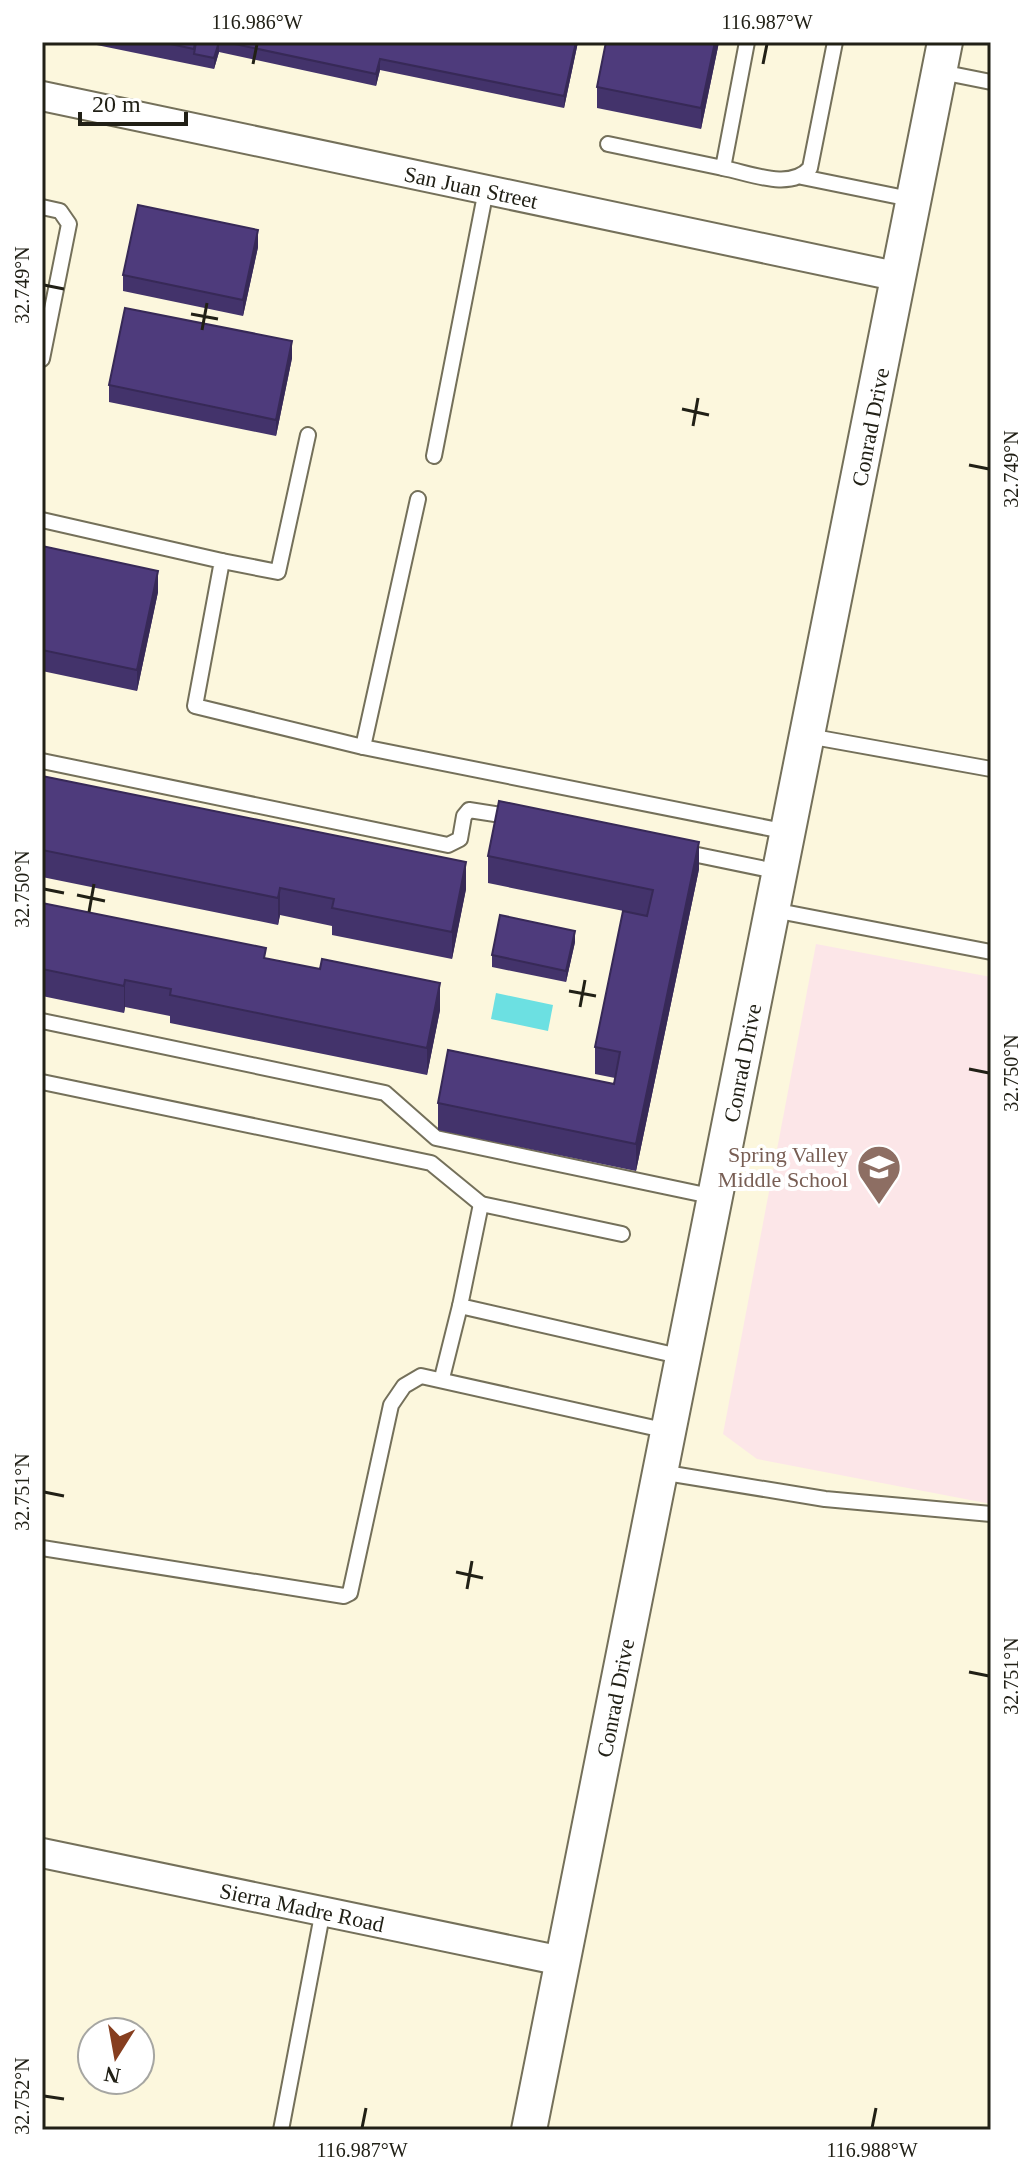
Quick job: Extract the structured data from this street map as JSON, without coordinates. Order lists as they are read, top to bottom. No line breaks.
{"streets":{"street":["San Juan Street","Conrad Drive","Sierra Madre Road"]},"crossings":[["San Juan Street","Conrad Drive"],["Conrad Drive","Sierra Madre Road"]],"places":{"school or university":["Spring Valley Middle School"]},"scale_bar":"20 m","north":"bottom","coordinates":["116.986°W","116.987°W","32.749°N","32.750°N","32.751°N","32.752°N","116.988°W"]}
